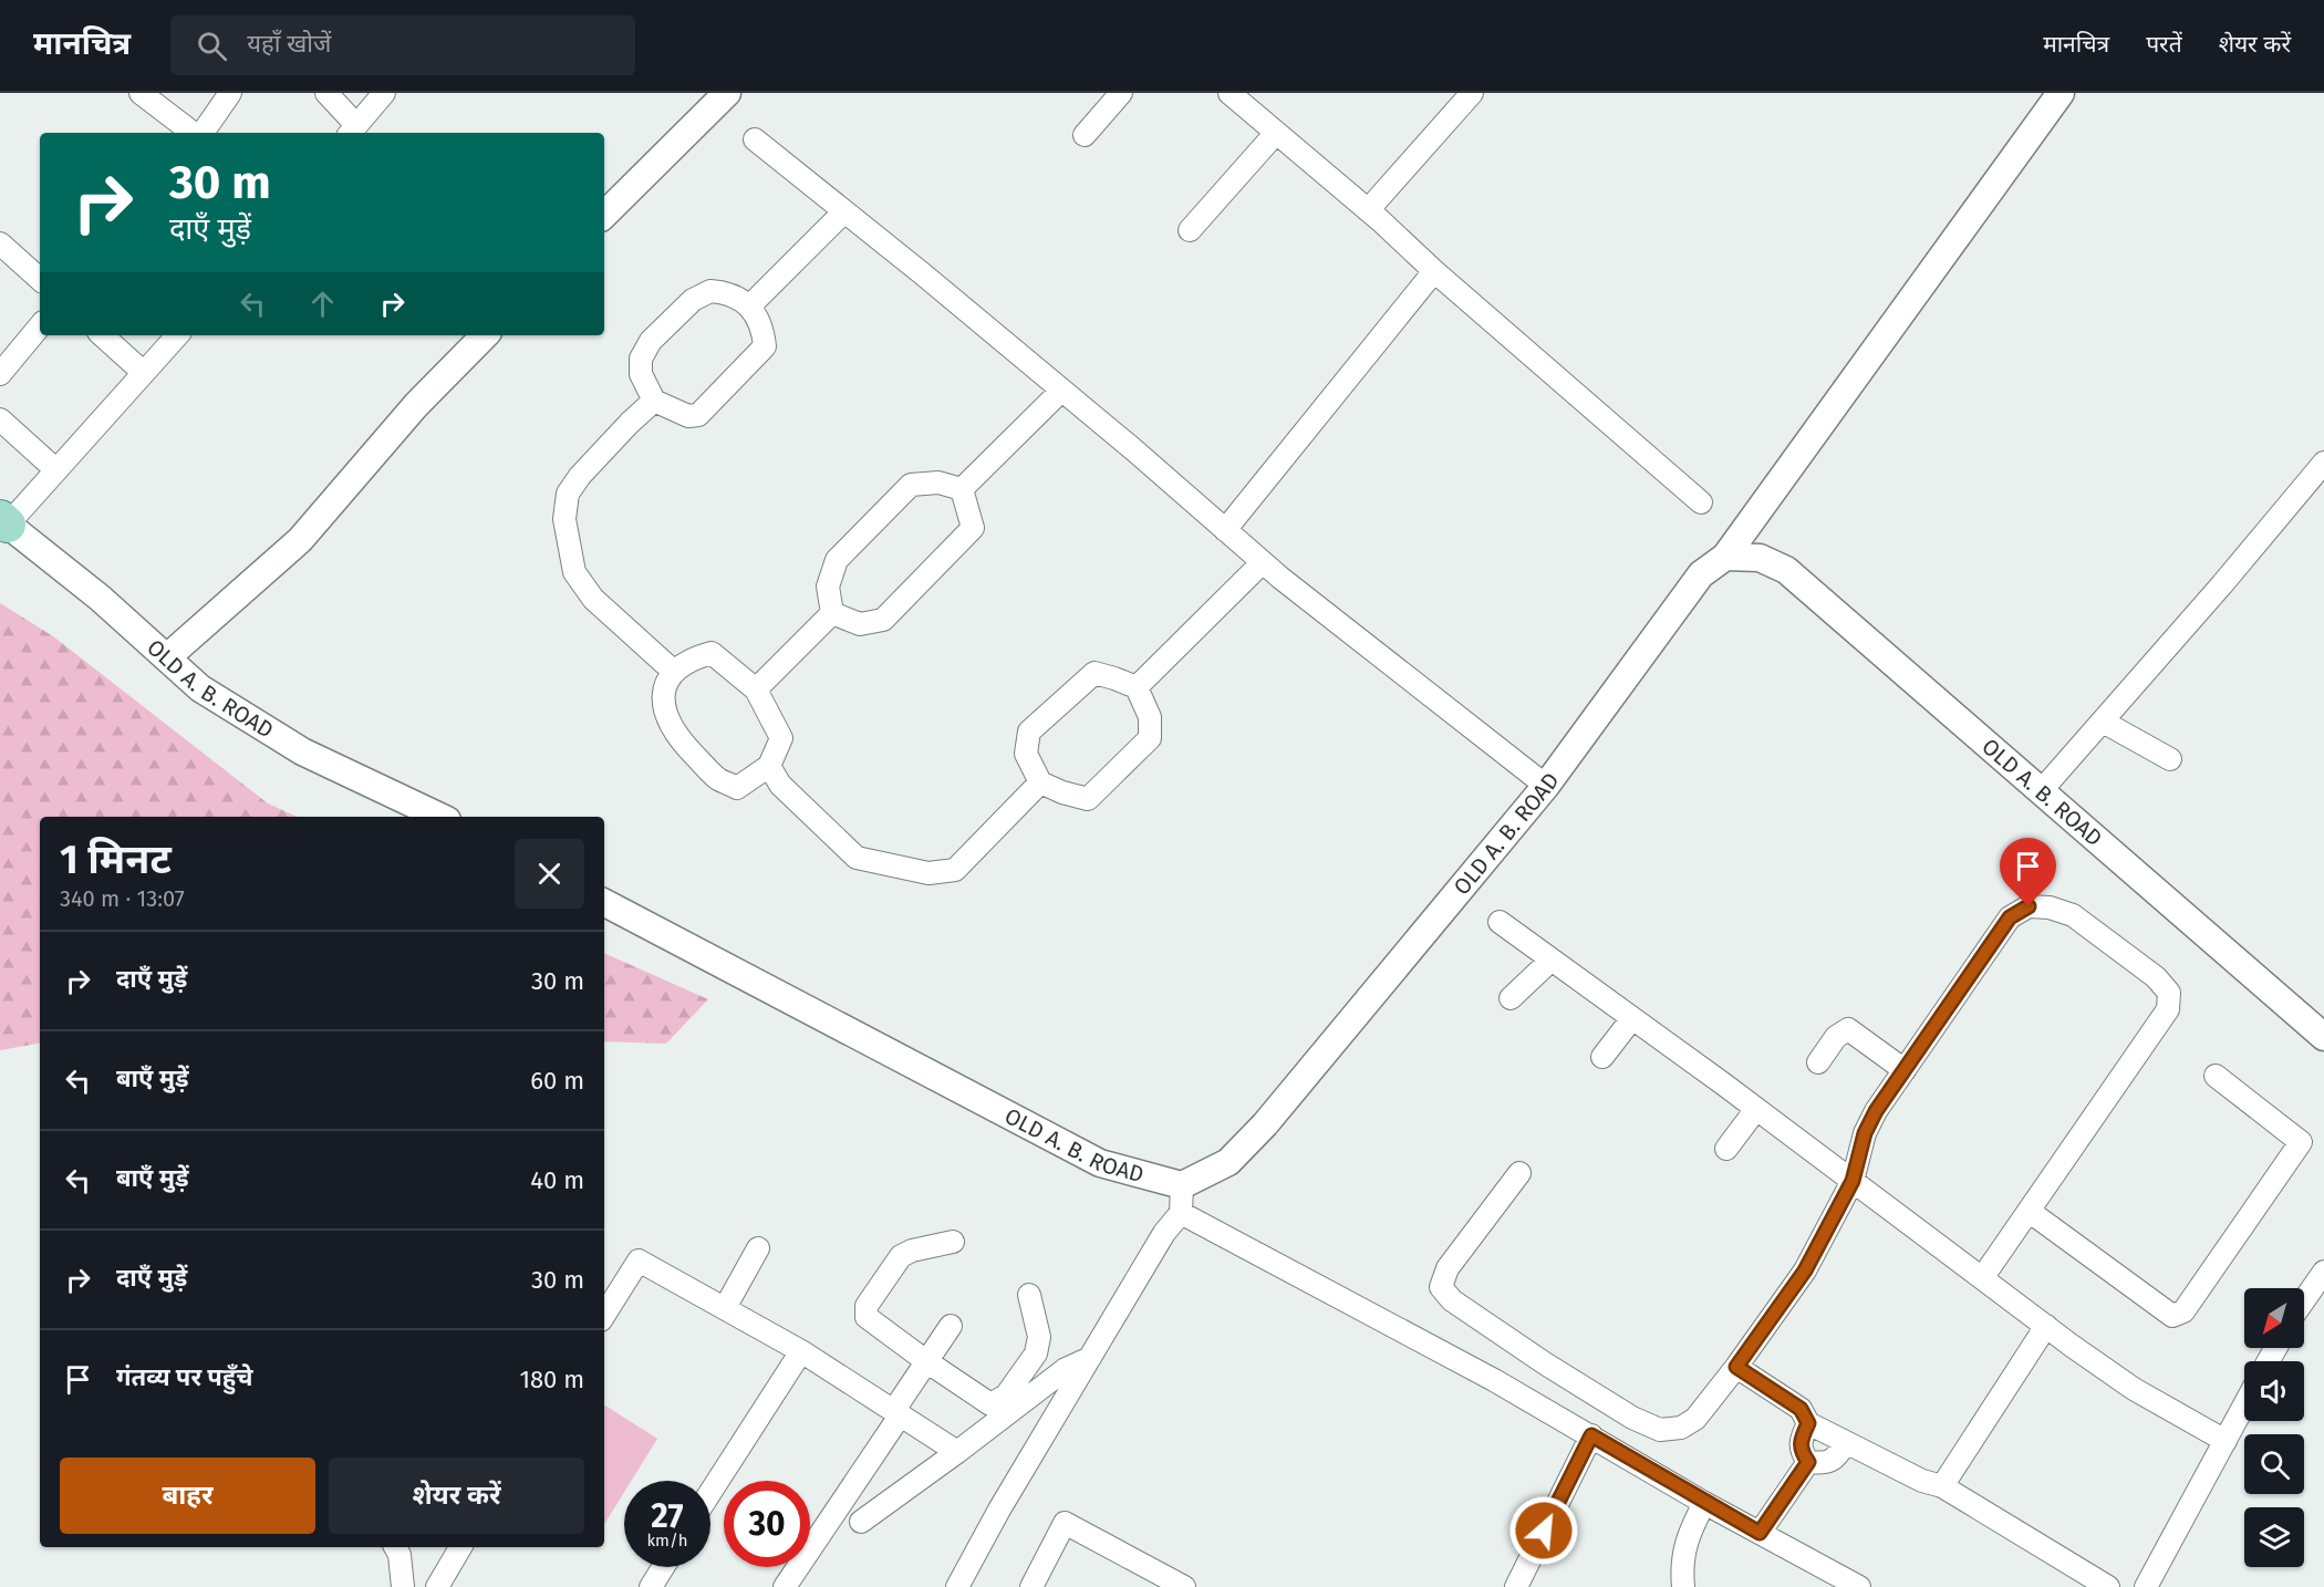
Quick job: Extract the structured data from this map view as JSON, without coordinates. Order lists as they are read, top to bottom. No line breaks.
{"streets":{"street":["OLD A. B. ROAD"]},"north":"bottom left","page":{"header":"मानचित्र","search":"यहाँ खोजें","nav":["मानचित्र","परतें","शेयर करें"],"turn":["30 m","दाएँ मुड़ें"],"heading":["1 मिनट","340 m · 13:07"],"list":[{"name":"दाएँ मुड़ें","value":"30 m"},{"name":"बाएँ मुड़ें","value":"60 m"},{"name":"बाएँ मुड़ें","value":"40 m"},{"name":"दाएँ मुड़ें","value":"30 m"},{"name":"गंतव्य पर पहुँचे","value":"180 m"}],"buttons":["बाहर","शेयर करें"],"speed":"27 km/h","limit":"30"}}
